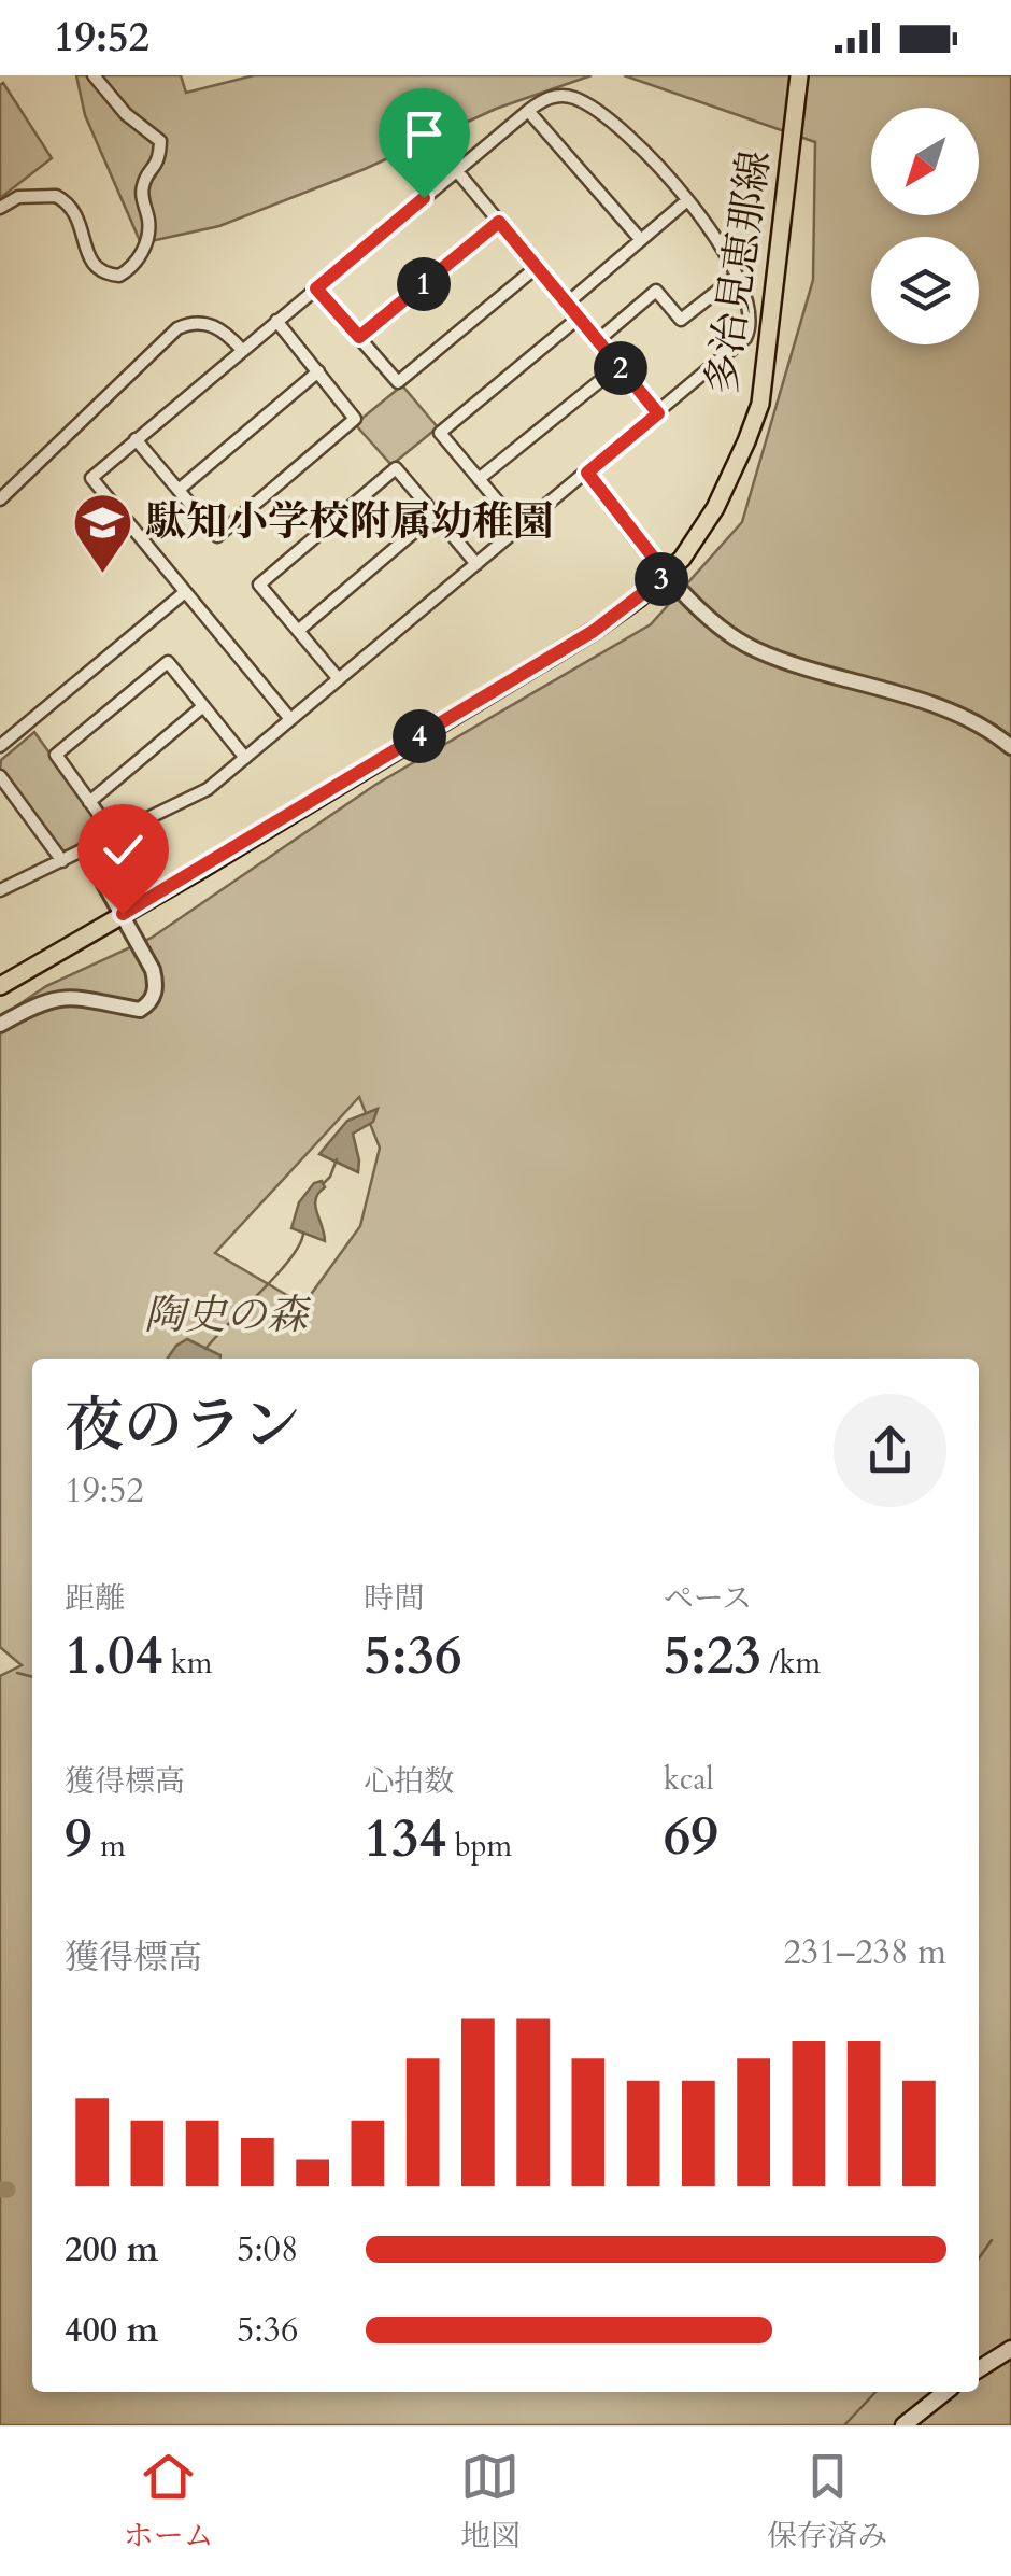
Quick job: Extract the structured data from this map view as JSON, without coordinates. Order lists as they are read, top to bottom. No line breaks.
{"streets":{"main road":["多治見恵那線"]},"parks":["陶史の森"],"places":{"school or university":["駄知小学校附属幼稚園"]},"north":"bottom left","page":{"status":"19:52","pins":["1","2","3","4"],"heading":["夜のラン","19:52"],"stats":[["距離","1.04 km"],["時間","5:36"],["ペース","5:23 /km"],["獲得標高","9 m"],["心拍数","134 bpm"],["kcal","69"]],"chart":["獲得標高","231–238 m"],"list":[{"name":"200 m","note":"5:08"},{"name":"400 m","note":"5:36"}],"tabs":["ホーム","地図","保存済み"]}}
